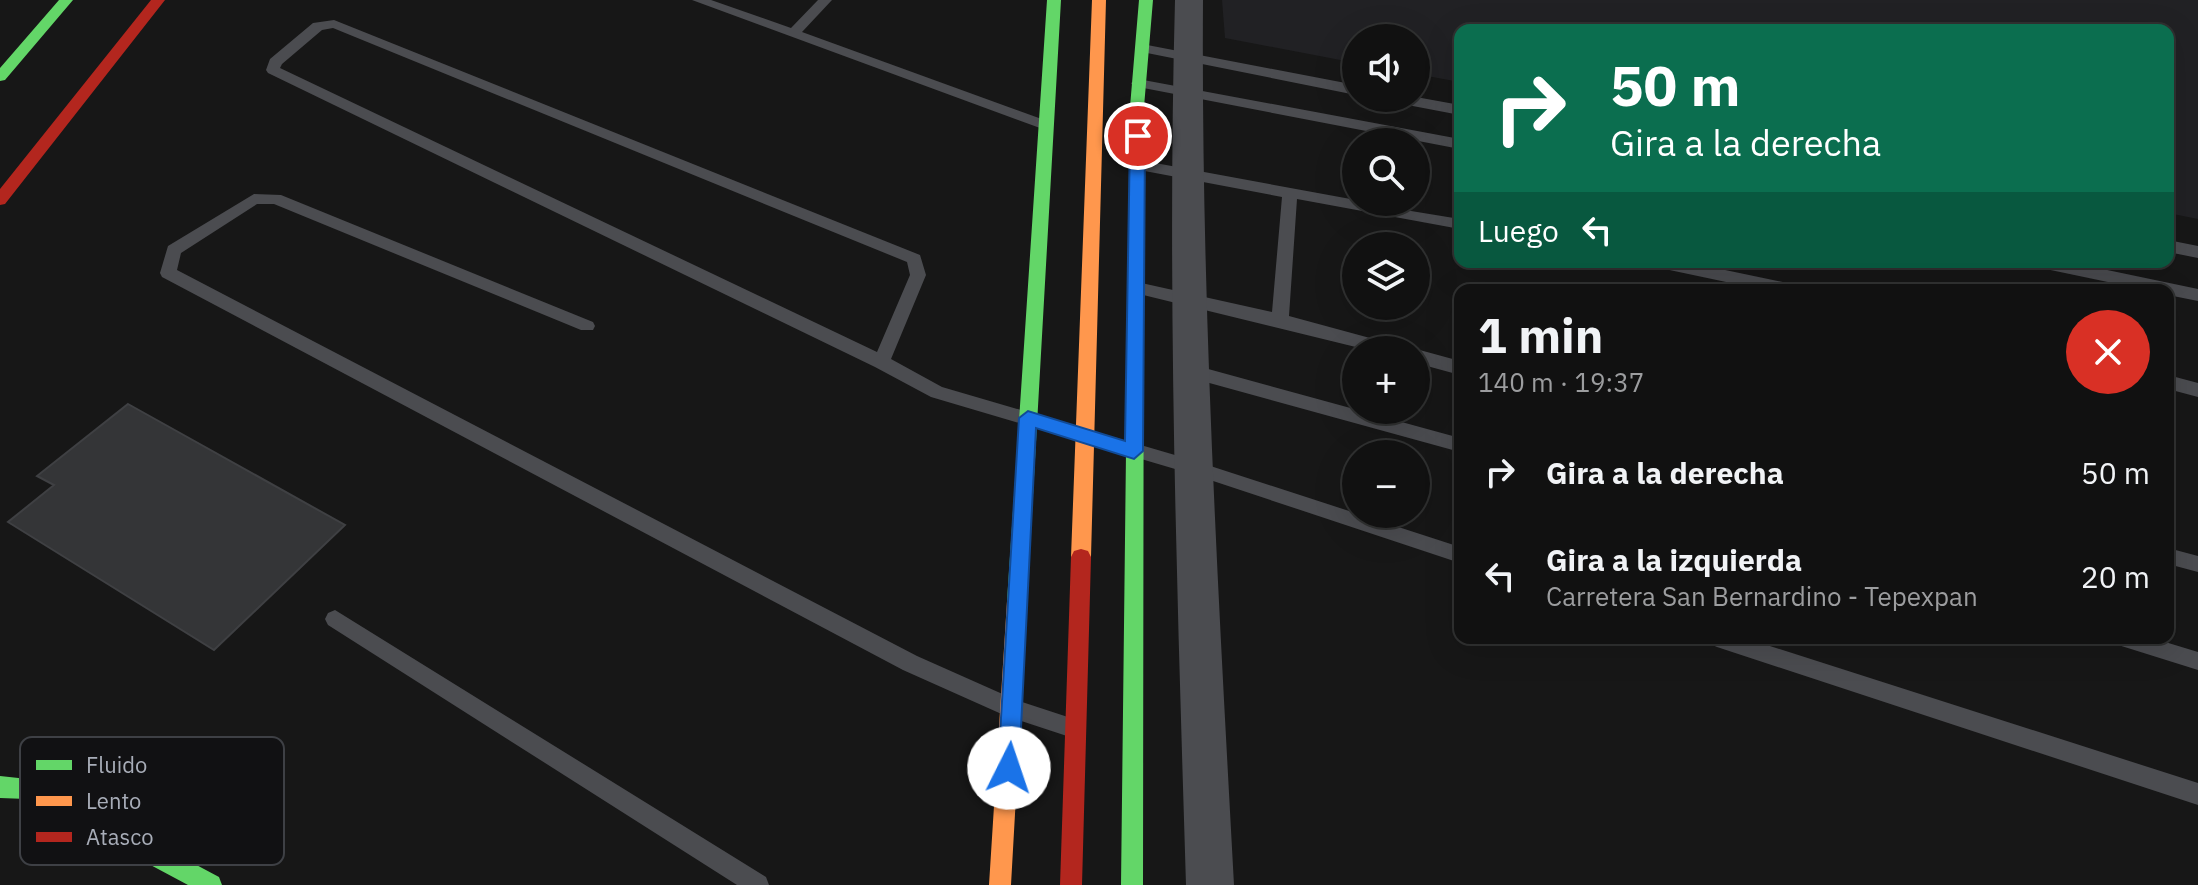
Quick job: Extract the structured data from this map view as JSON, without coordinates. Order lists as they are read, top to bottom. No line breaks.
{"legend":["Fluido","Lento","Atasco"],"page":{"map_buttons":["+","−"],"turn":["50 m","Gira a la derecha"],"then":"Luego","heading":["1 min","140 m · 19:37"],"list":[{"name":"Gira a la derecha","value":"50 m"},{"name":"Gira a la izquierda","note":"Carretera San Bernardino - Tepexpan","value":"20 m"}]}}
